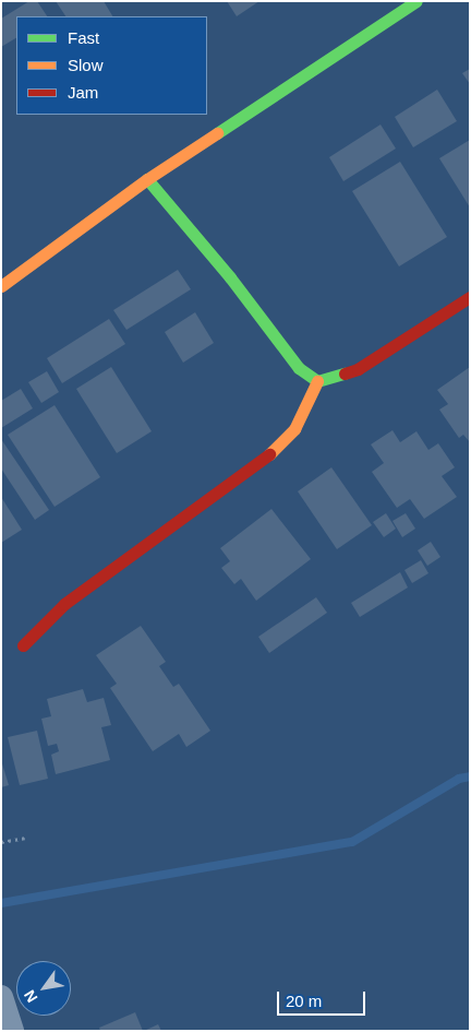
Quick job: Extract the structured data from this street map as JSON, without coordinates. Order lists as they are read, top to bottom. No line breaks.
{"legend":["Fast","Slow","Jam"],"scale_bar":"20 m","north":"bottom left"}
